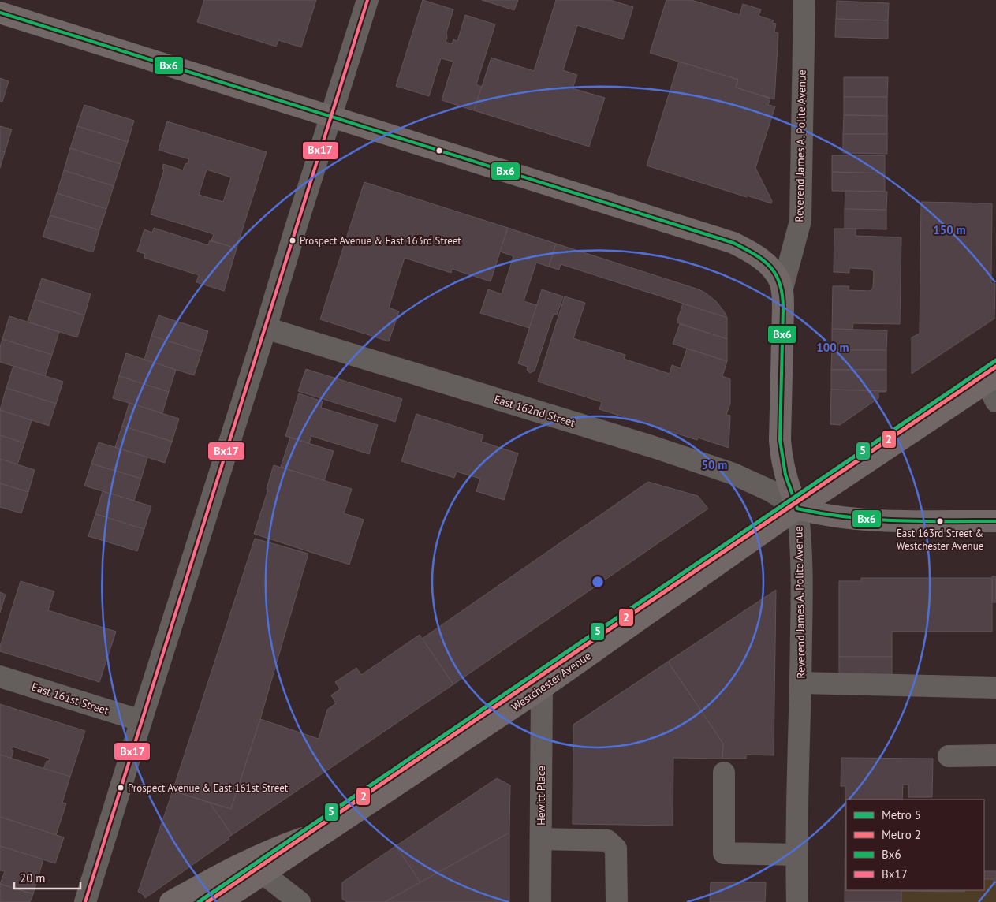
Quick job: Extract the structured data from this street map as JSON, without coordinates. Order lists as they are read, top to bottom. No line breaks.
{"streets":{"main road":["Reverend James A. Polite Avenue","Westchester Avenue"],"street":["East 162nd Street","East 161st Street","Hewitt Place"]},"crossings":[["Reverend James A. Polite Avenue","East 162nd Street"],["Reverend James A. Polite Avenue","Westchester Avenue"],["East 162nd Street","Westchester Avenue"],["Westchester Avenue","Hewitt Place"]],"places":["Prospect Avenue & East 163rd Street","East 163rd Street & Westchester Avenue","Prospect Avenue & East 161st Street"],"lines":["transit line Bx17","transit line Bx6","metro line 5","metro line 2"],"legend":["Metro 5","Metro 2","Bx6","Bx17"],"scale_bar":"20 m","rings":["150 m","100 m","50 m"]}
